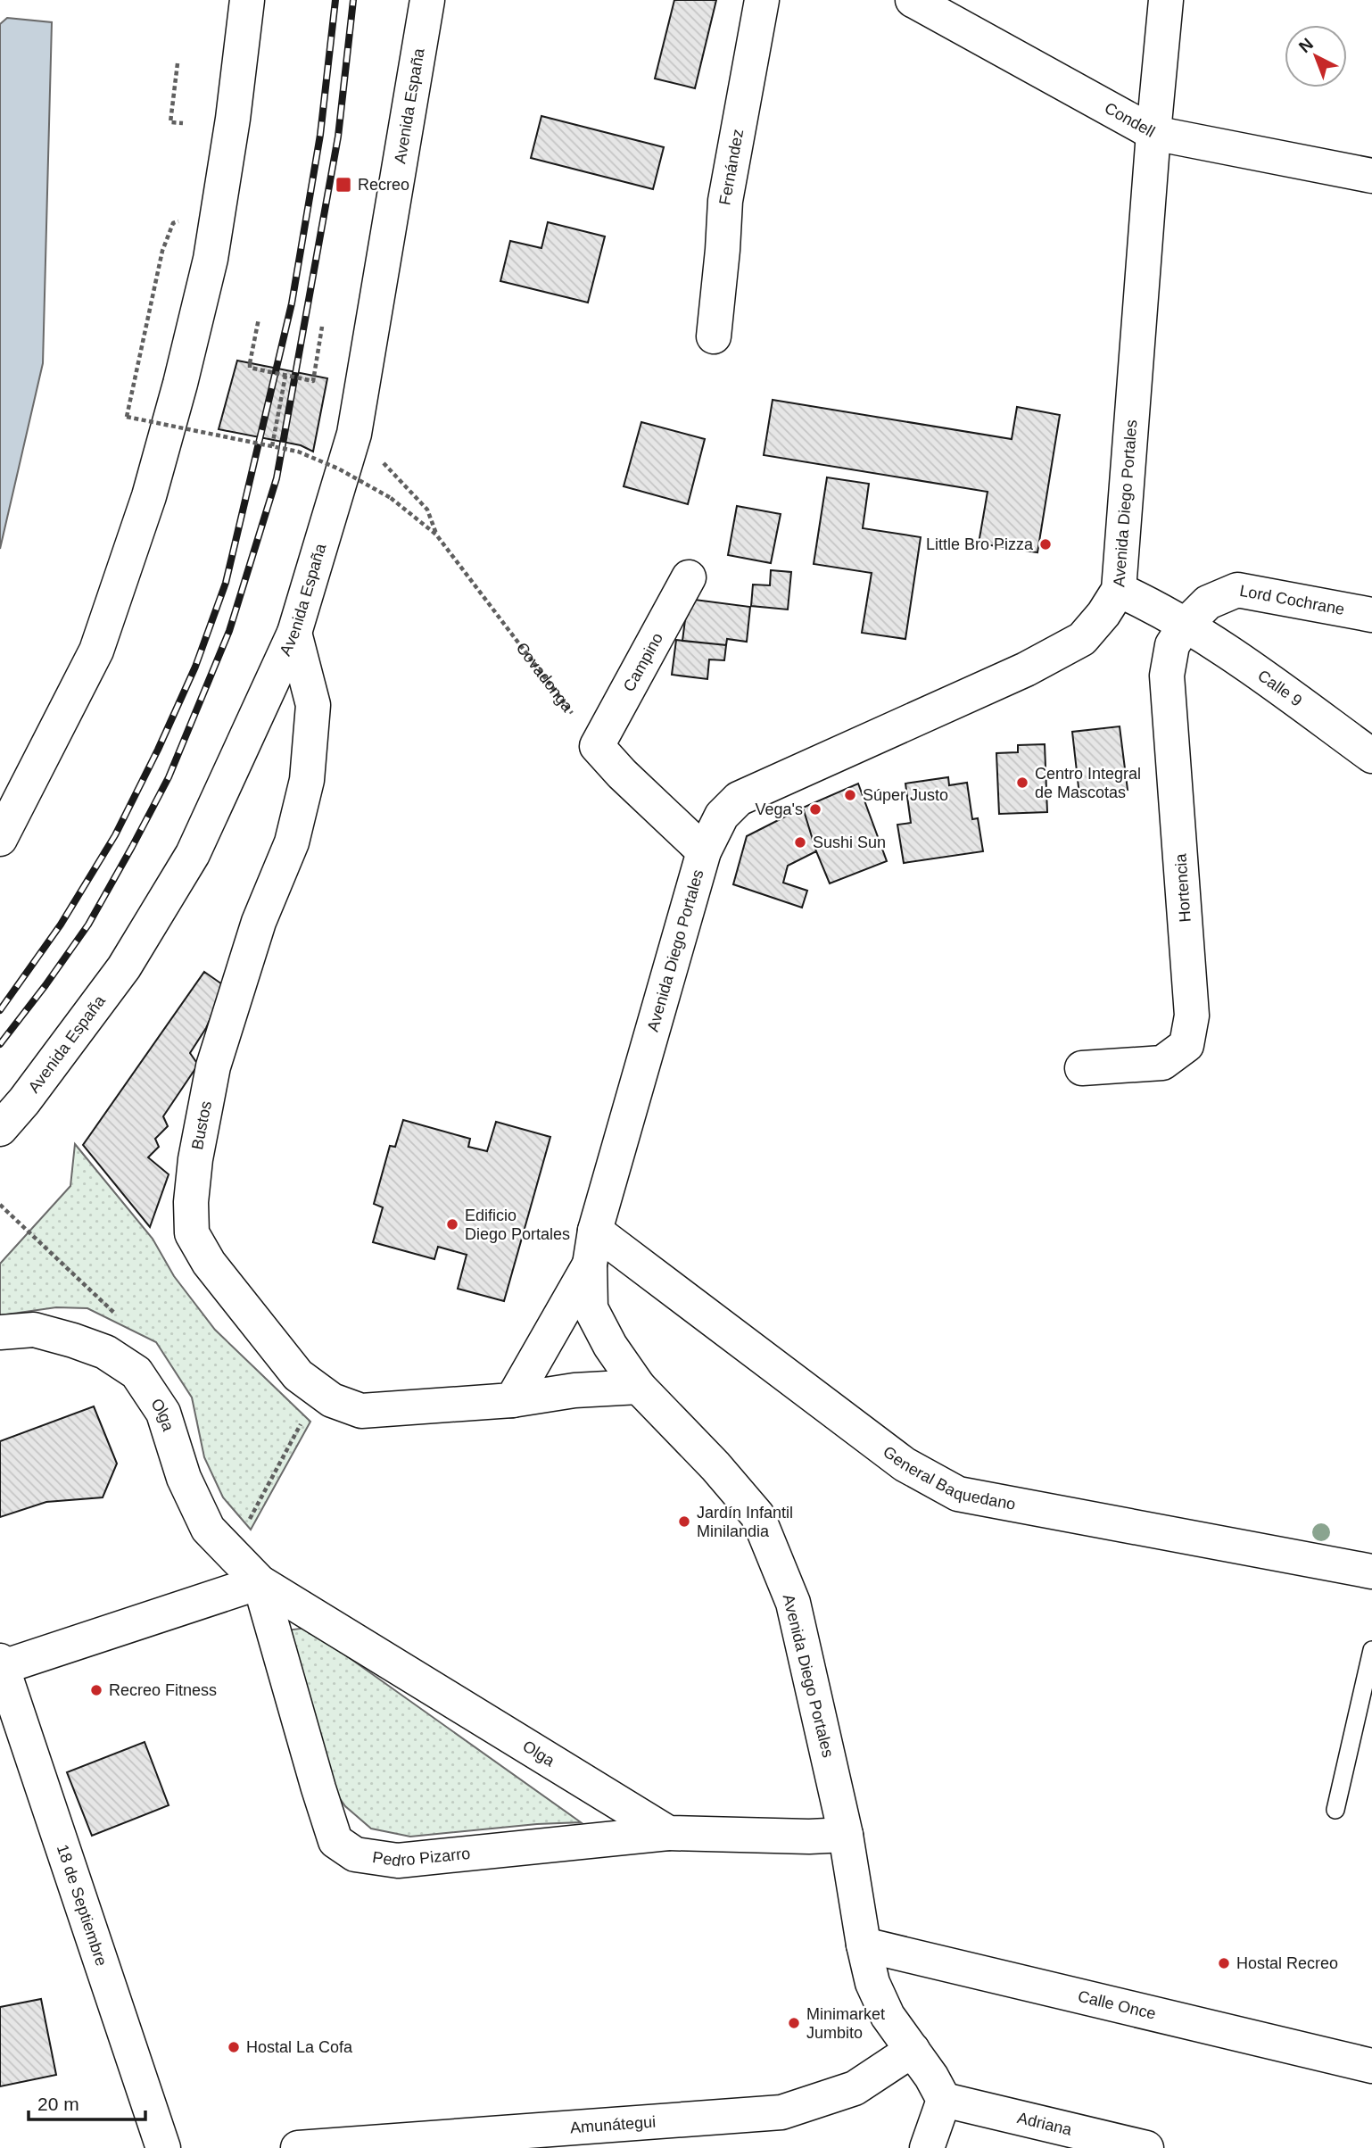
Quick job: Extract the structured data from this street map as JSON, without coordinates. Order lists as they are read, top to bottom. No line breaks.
{"streets":{"street":["Avenida España","Condell","Fernández","Avenida Diego Portales","Lord Cochrane","Campino","Calle 9","Hortencia","Bustos","Olga","General Baquedano","Pedro Pizarro","18 de Septiembre","Calle Once","Adriana","Amunátegui"],"path":["Covadonga"]},"crossings":[["Avenida España","Bustos"],["Condell","Avenida Diego Portales"],["Avenida Diego Portales","Bustos"],["Avenida Diego Portales","General Baquedano"],["Avenida Diego Portales","Calle Once"],["Avenida Diego Portales","Adriana"],["Avenida Diego Portales","Amunátegui"],["Lord Cochrane","Calle 9"],["Lord Cochrane","Hortencia"],["Campino","Covadonga"],["Calle 9","Hortencia"],["Olga","Pedro Pizarro"]],"places":{"transit":["Recreo"],"other":["Little Bro Pizza","Centro Integral de Mascotas","Súper Justo","Vega's","Sushi Sun","Edificio Diego Portales","Jardín Infantil Minilandia","Recreo Fitness","Hostal Recreo","Minimarket Jumbito","Hostal La Cofa"]},"scale_bar":"20 m","north":"top left"}
